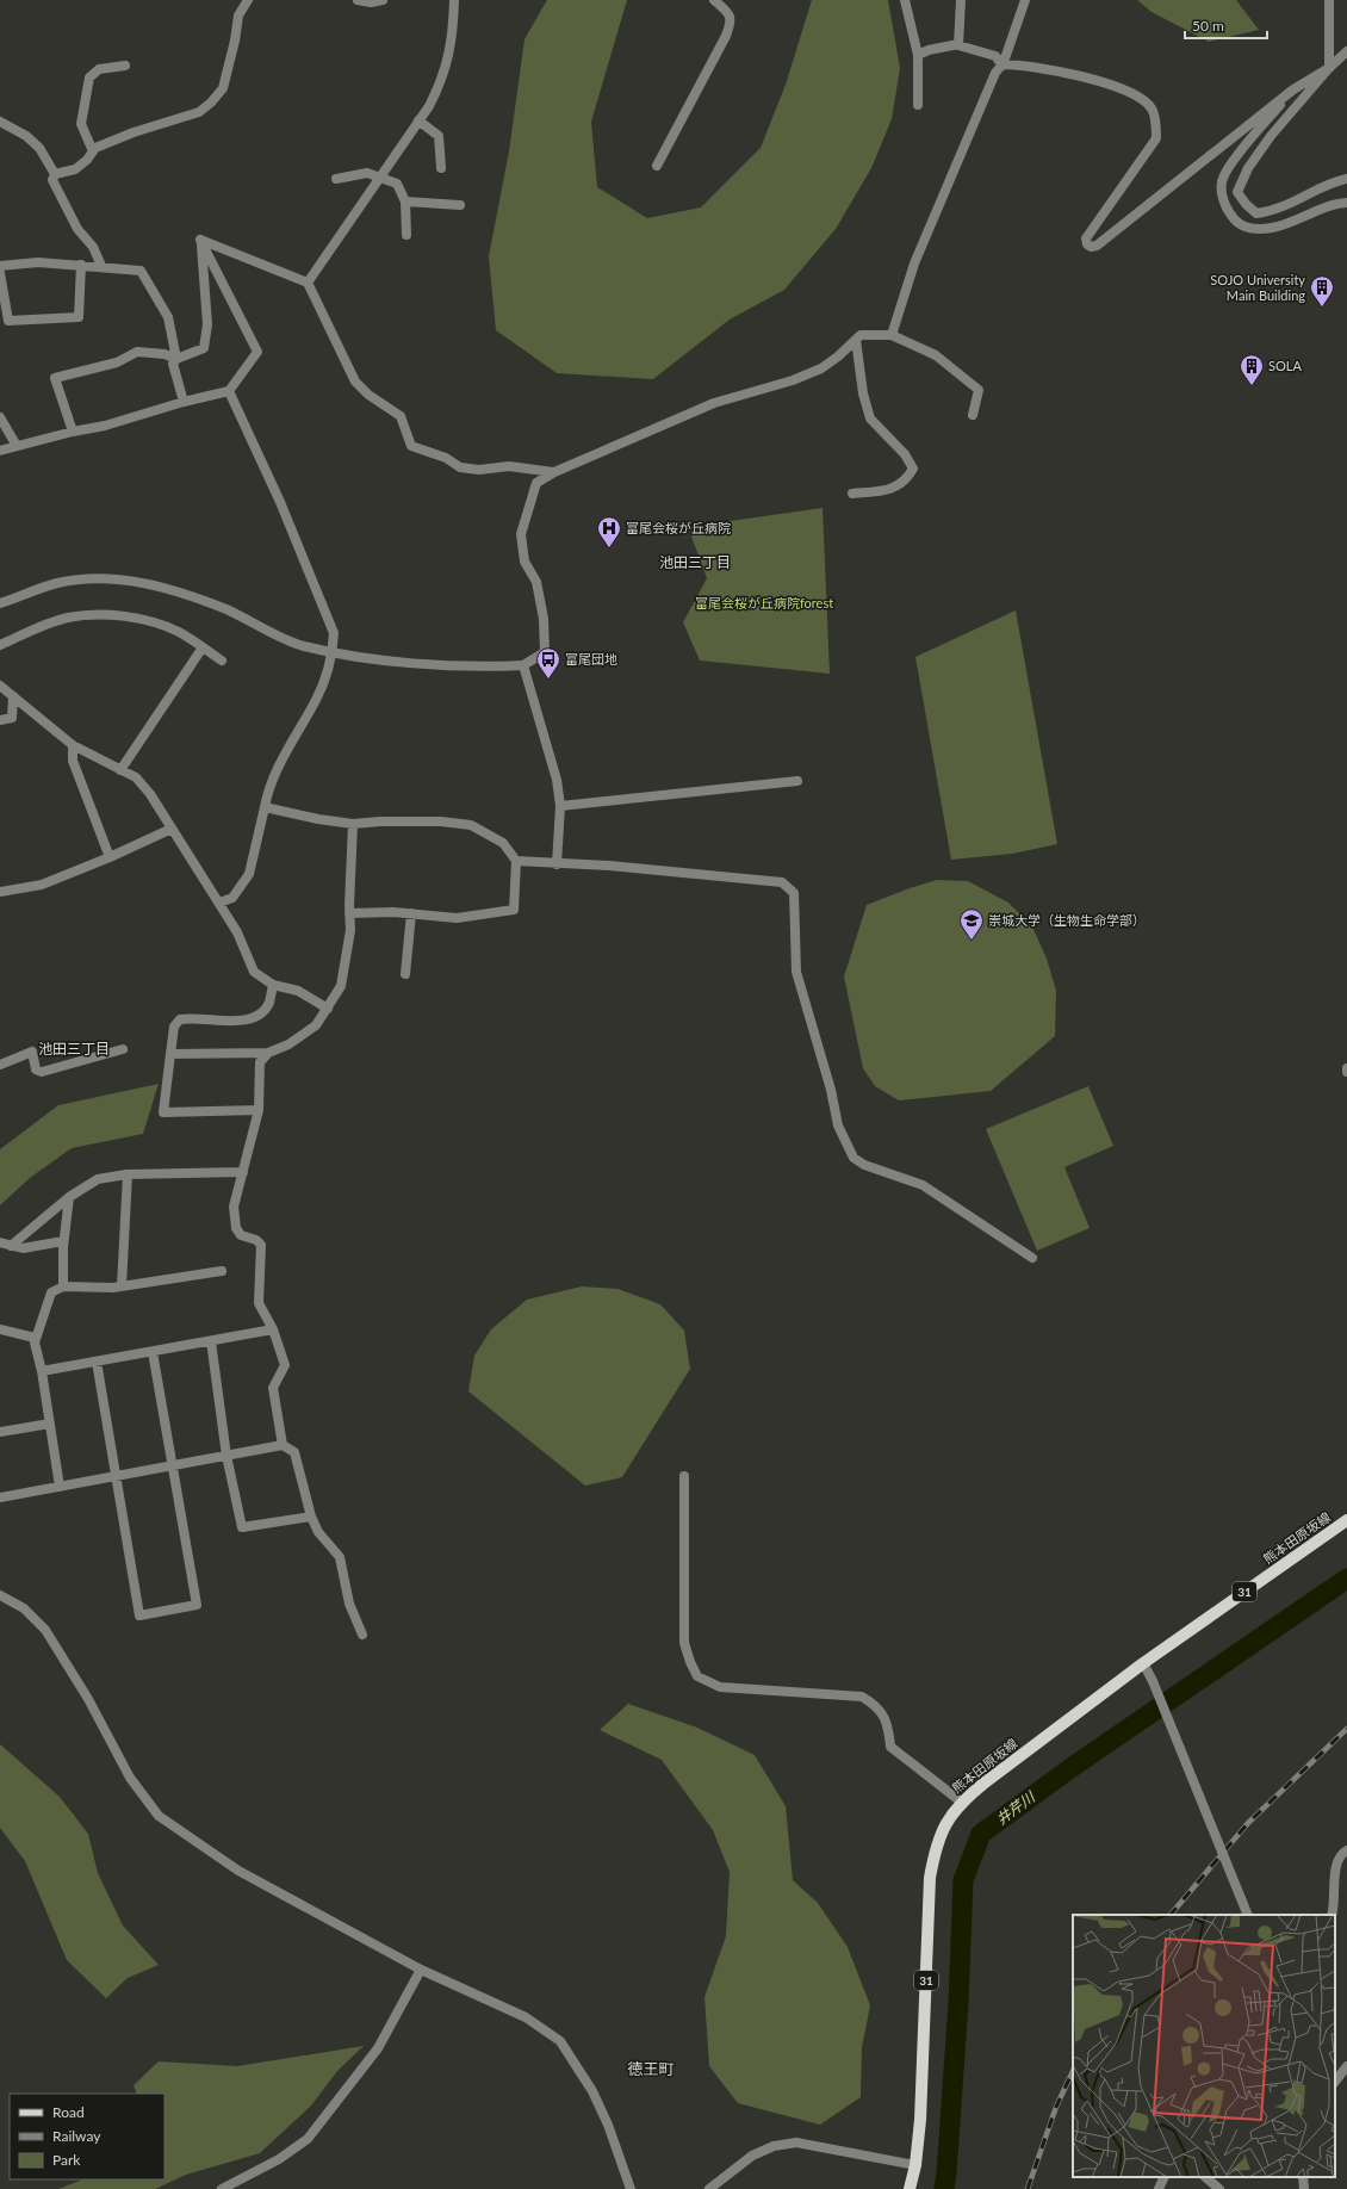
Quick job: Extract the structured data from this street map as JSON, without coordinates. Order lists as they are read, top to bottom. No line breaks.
{"streets":{"main road":["熊本田原坂線","31"]},"districts":["池田三丁目","池田三丁目","徳王町"],"water":["井芹川"],"parks":["富尾会桜が丘病院forest"],"places":{"building":["SOJO University Main Building","SOLA"],"hospital":["富尾会桜が丘病院"],"bus stop":["富尾団地"],"school or university":["崇城大学（生物生命学部）"]},"legend":["Road","Railway","Park"],"scale_bar":"50 m"}
